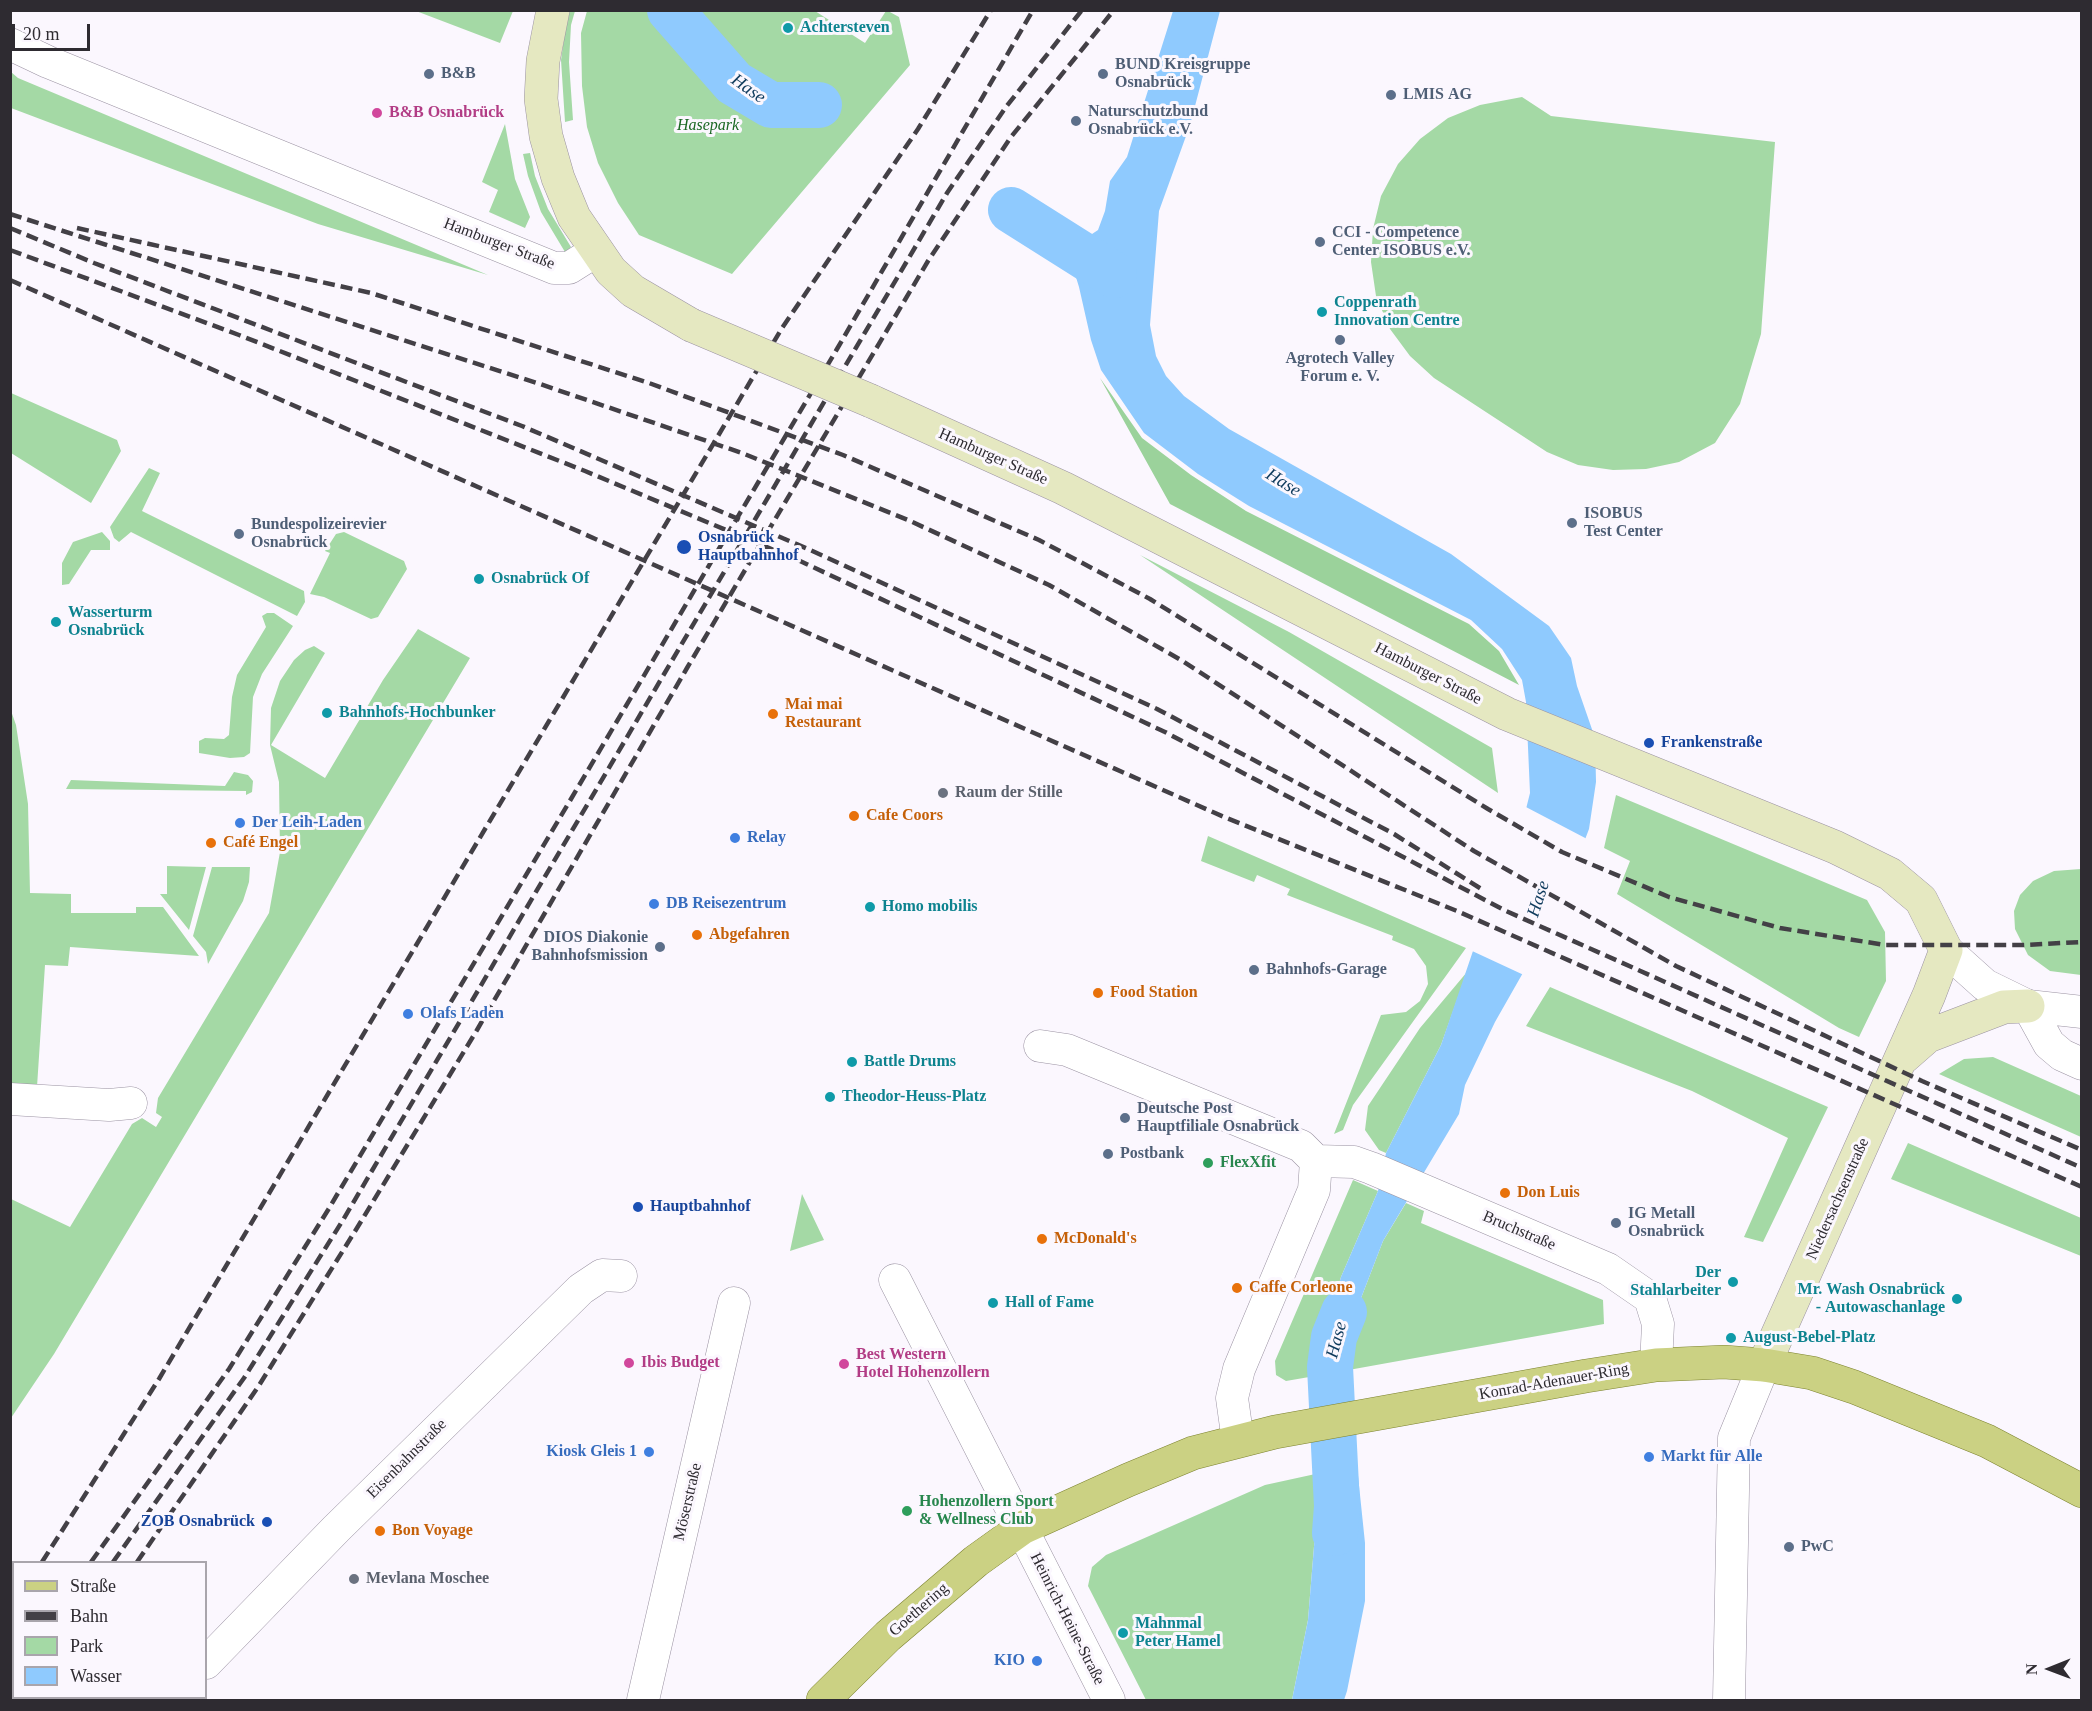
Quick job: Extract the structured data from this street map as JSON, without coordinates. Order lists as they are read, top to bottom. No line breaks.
{"streets":{"main road":["Konrad-Adenauer-Ring","Goethering"],"street":["Hamburger Straße","Niedersachsenstraße","Bruchstraße","Eisenbahnstraße","Möserstraße","Heinrich-Heine-Straße"]},"crossings":[["Hamburger Straße","Niedersachsenstraße"],["Niedersachsenstraße","Konrad-Adenauer-Ring"],["Bruchstraße","Konrad-Adenauer-Ring"],["Konrad-Adenauer-Ring","Goethering"],["Konrad-Adenauer-Ring","Heinrich-Heine-Straße"],["Goethering","Heinrich-Heine-Straße"]],"water":["Hase"],"parks":["Hasepark"],"places":["Achtersteven","B&B","BUND Kreisgruppe Osnabrück","LMIS AG","B&B Osnabrück","Naturschutzbund Osnabrück e.V.","CCI - Competence Center ISOBUS e.V.","Coppenrath Innovation Centre","Agrotech Valley Forum e. V.","ISOBUS Test Center","Bundespolizeirevier Osnabrück","Osnabrück Hauptbahnhof","Osnabrück Of","Wasserturm Osnabrück","Bahnhofs-Hochbunker","Mai mai Restaurant","Frankenstraße","Raum der Stille","Cafe Coors","Der Leih-Laden","Relay","Café Engel","DB Reisezentrum","Homo mobilis","Abgefahren","DIOS Diakonie Bahnhofsmission","Bahnhofs-Garage","Food Station","Olafs Laden","Battle Drums","Theodor-Heuss-Platz","Deutsche Post Hauptfiliale Osnabrück","Postbank","FlexXfit","Don Luis","Hauptbahnhof","IG Metall Osnabrück","McDonald's","Der Stahlarbeiter","Caffe Corleone","Mr. Wash Osnabrück - Autowaschanlage","Hall of Fame","August-Bebel-Platz","Ibis Budget","Best Western Hotel Hohenzollern","Kiosk Gleis 1","Markt für Alle","Hohenzollern Sport & Wellness Club","ZOB Osnabrück","Bon Voyage","PwC","Mevlana Moschee","Mahnmal Peter Hamel","KIO"],"legend":["Straße","Bahn","Park","Wasser"],"scale_bar":"20 m","north":"left"}
